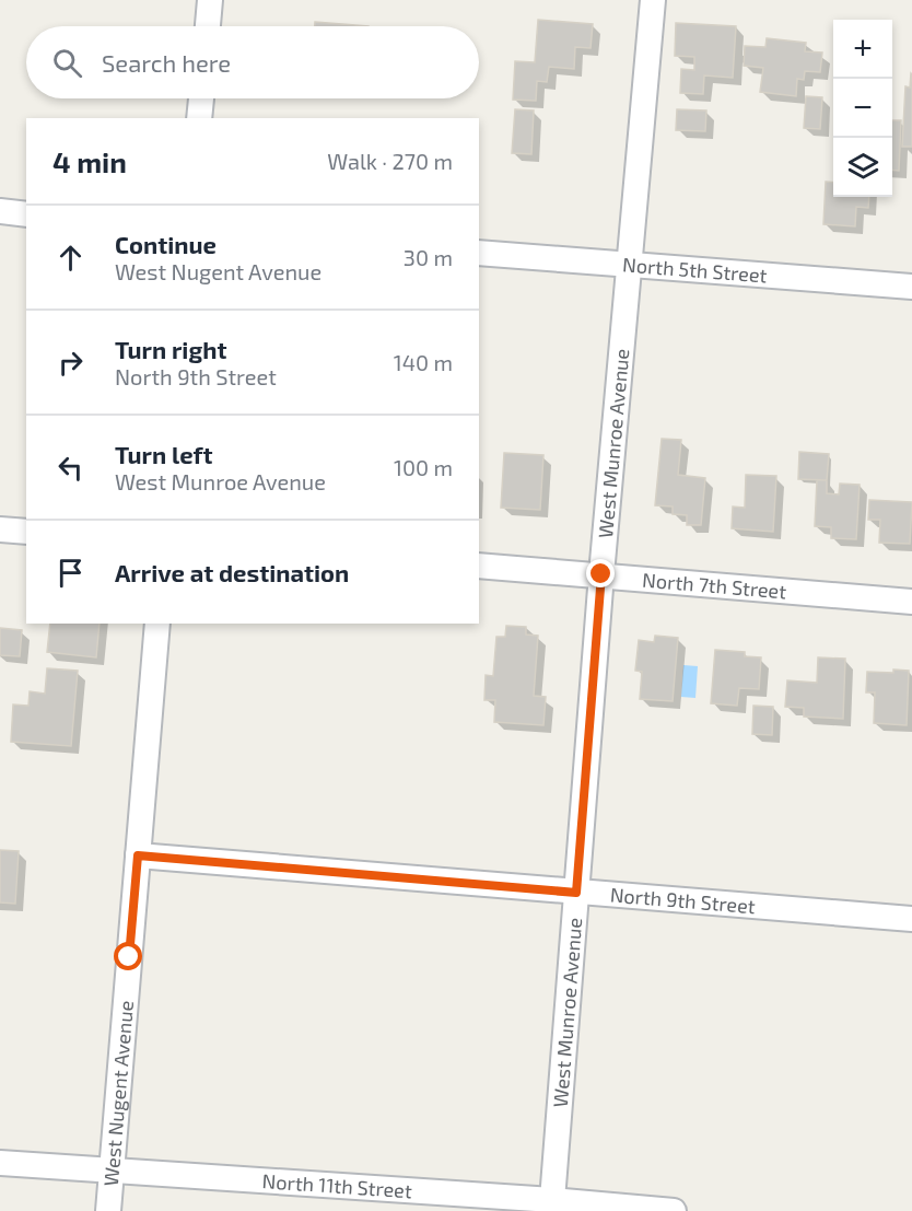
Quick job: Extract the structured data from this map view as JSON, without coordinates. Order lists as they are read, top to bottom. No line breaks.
{"streets":{"street":["North 5th Street","West Munroe Avenue","North 7th Street","North 9th Street","West Nugent Avenue","North 11th Street"]},"crossings":[["North 5th Street","West Munroe Avenue"],["West Munroe Avenue","North 7th Street"],["West Munroe Avenue","North 9th Street"],["West Munroe Avenue","North 11th Street"],["North 9th Street","West Nugent Avenue"],["West Nugent Avenue","North 11th Street"]],"page":{"map_buttons":["+","−"],"search":"Search here","heading":["4 min","Walk · 270 m"],"list":[["Continue","West Nugent Avenue","30 m"],["Turn right","North 9th Street","140 m"],["Turn left","West Munroe Avenue","100 m"],"Arrive at destination"]}}
